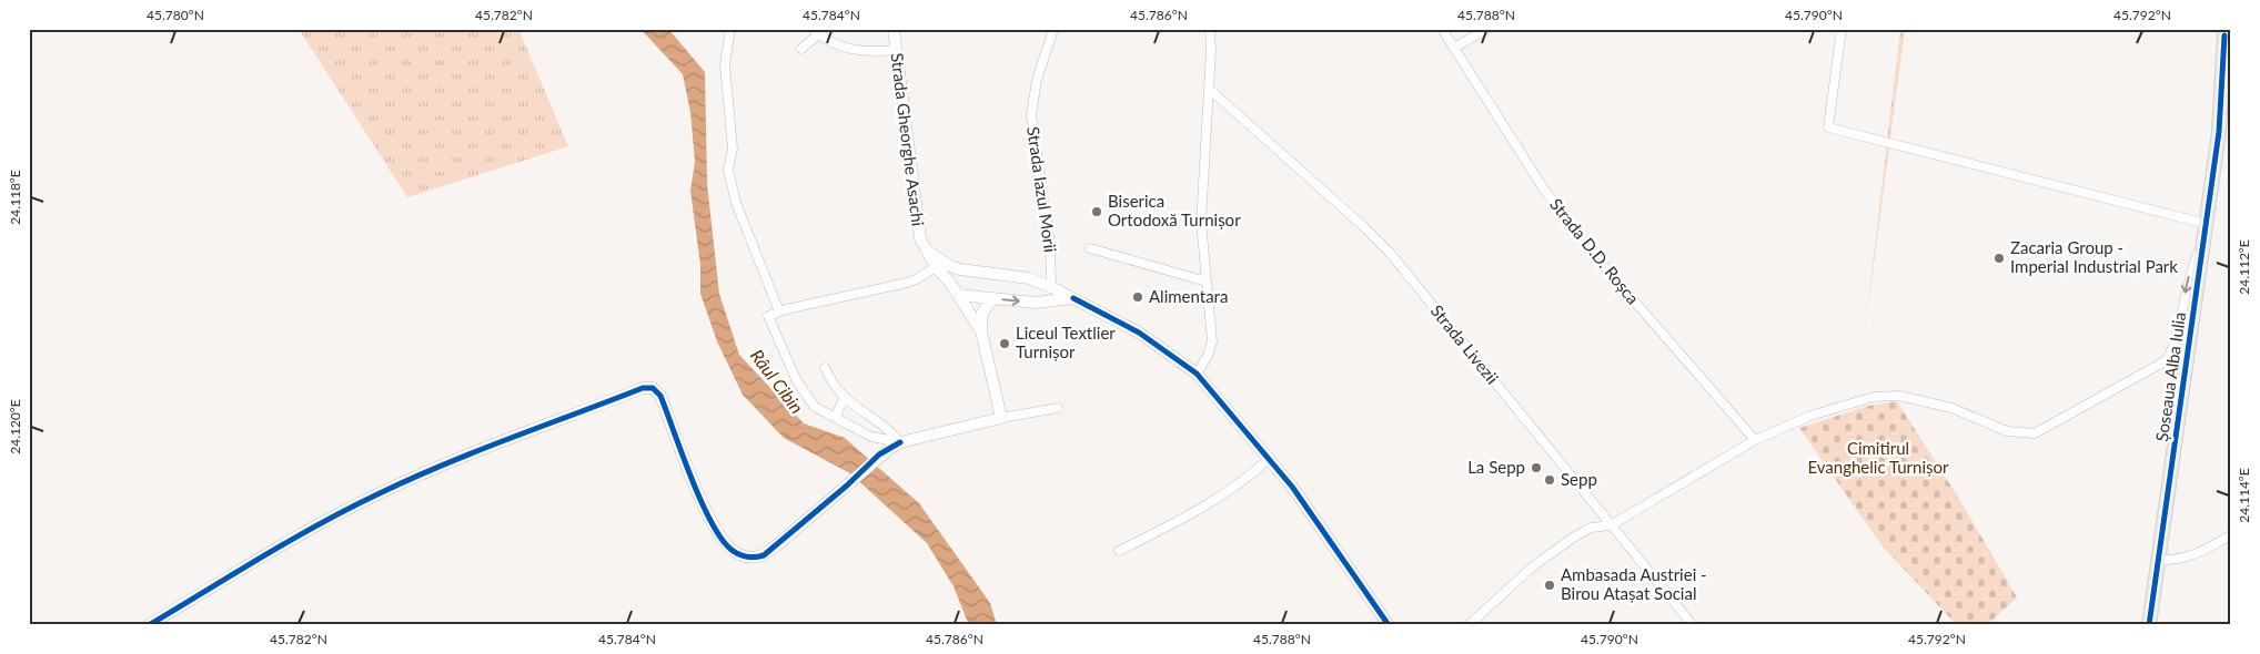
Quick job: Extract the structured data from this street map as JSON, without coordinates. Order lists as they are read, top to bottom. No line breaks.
{"streets":{"main road":["Șoseaua Alba Iulia"],"street":["Strada Gheorghe Asachi","Strada Iazul Morii","Strada D.D. Roșca","Strada Livezii"]},"water":["Râul Cibin"],"parks":["Cimitirul Evanghelic Turnișor"],"places":["Biserica Ortodoxă Turnișor","Zacaria Group - Imperial Industrial Park","Alimentara","Liceul Textlier Turnișor","La Sepp","Sepp","Ambasada Austriei - Birou Atașat Social"],"coordinates":["45.780°N","45.782°N","45.784°N","45.786°N","45.788°N","45.790°N","45.792°N","24.118°E","24.112°E","24.120°E","24.114°E"]}
